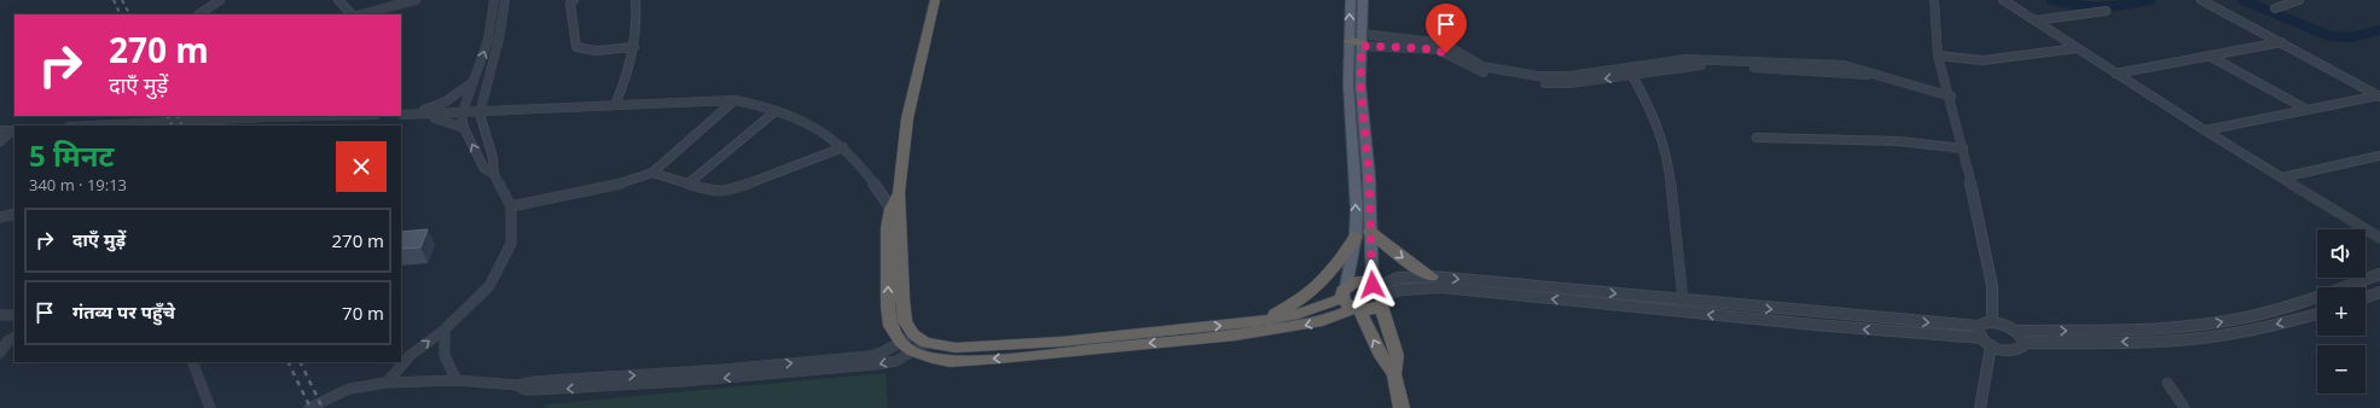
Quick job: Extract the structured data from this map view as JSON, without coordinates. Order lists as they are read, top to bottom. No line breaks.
{"page":{"turn":["270 m","दाएँ मुड़ें"],"heading":["5 मिनट","340 m · 19:13"],"list":[{"name":"दाएँ मुड़ें","value":"270 m"},{"name":"गंतव्य पर पहुँचे","value":"70 m"}],"map_buttons":["+","−"]}}
